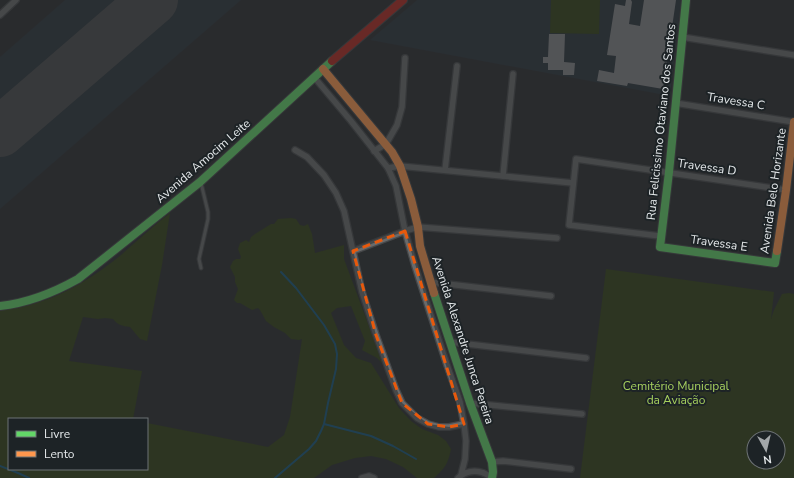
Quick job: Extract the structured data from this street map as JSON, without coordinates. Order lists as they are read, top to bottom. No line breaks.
{"streets":{"street":["Travessa C","Rua Felicissimo Otaviano dos Santos","Avenida Amocim Leite","Travessa D","Avenida Belo Horizante","Travessa E","Avenida Alexandre Junca Pereira"]},"crossings":[["Travessa C","Rua Felicissimo Otaviano dos Santos"],["Travessa C","Avenida Belo Horizante"],["Rua Felicissimo Otaviano dos Santos","Travessa D"],["Rua Felicissimo Otaviano dos Santos","Travessa E"],["Avenida Amocim Leite","Avenida Alexandre Junca Pereira"],["Travessa D","Avenida Belo Horizante"],["Avenida Belo Horizante","Travessa E"]],"parks":["Cemitério Municipal da Aviação"],"legend":["Livre","Lento"],"north":"bottom"}
